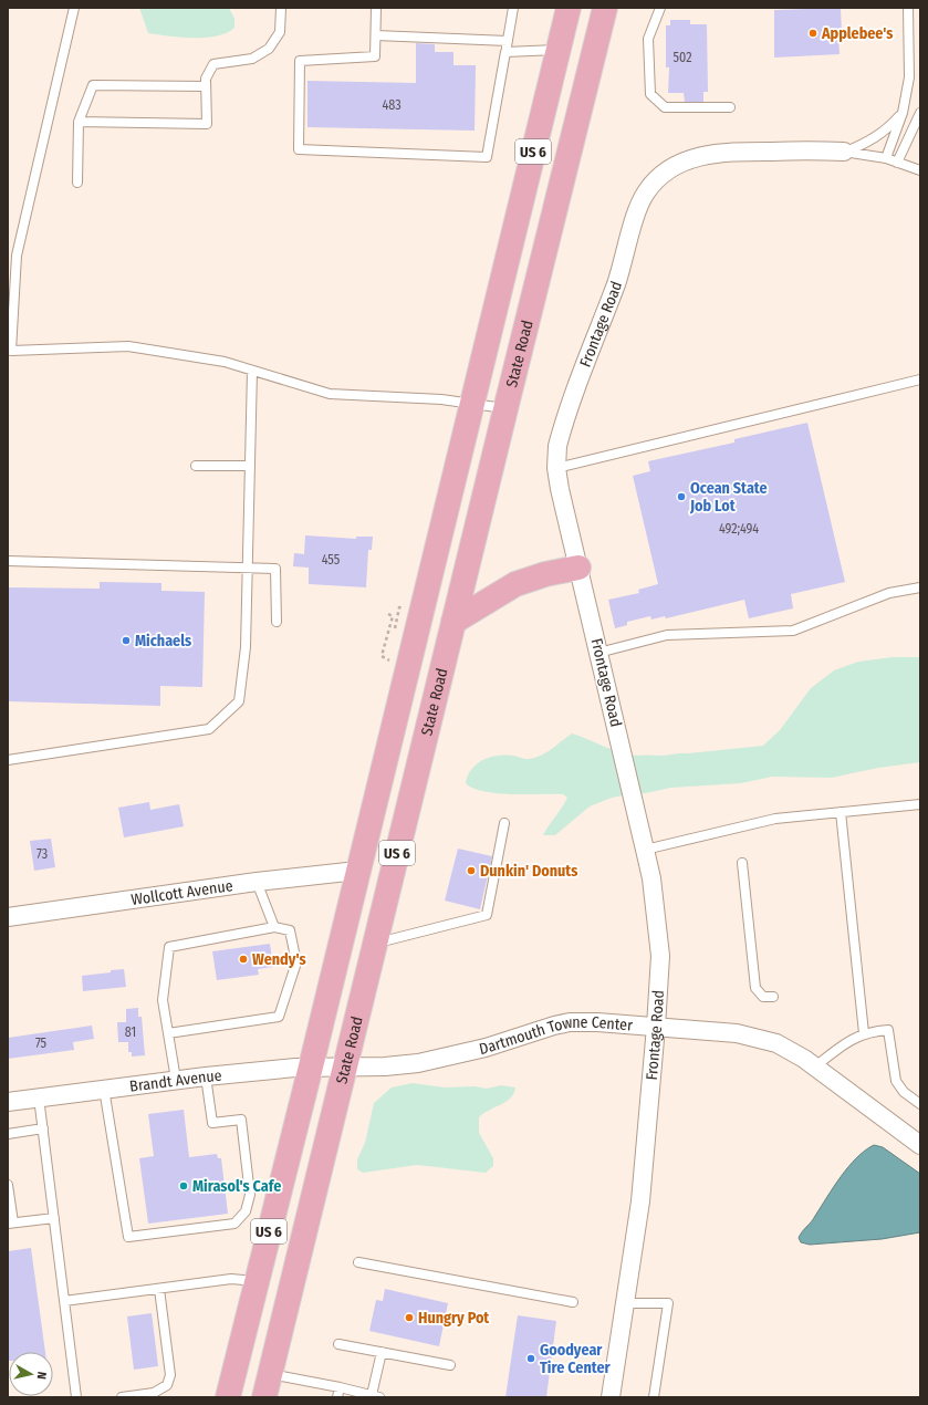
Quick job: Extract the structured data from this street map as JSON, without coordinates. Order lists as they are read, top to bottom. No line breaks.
{"streets":{"main road":["US 6","State Road"],"street":["Frontage Road","Wollcott Avenue","Dartmouth Towne Center","Brandt Avenue"]},"crossings":[["US 6","Wollcott Avenue"],["US 6","Brandt Avenue"],["Frontage Road","Dartmouth Towne Center"],["State Road","Dartmouth Towne Center"],["State Road","Brandt Avenue"],["Dartmouth Towne Center","Brandt Avenue"]],"places":["Applebee's","Ocean State Job Lot","Michaels","Dunkin' Donuts","Wendy's","Mirasol's Cafe","Hungry Pot","Goodyear Tire Center"],"house_numbers":["502","483","492;494","455","73","81","75"],"north":"right"}
